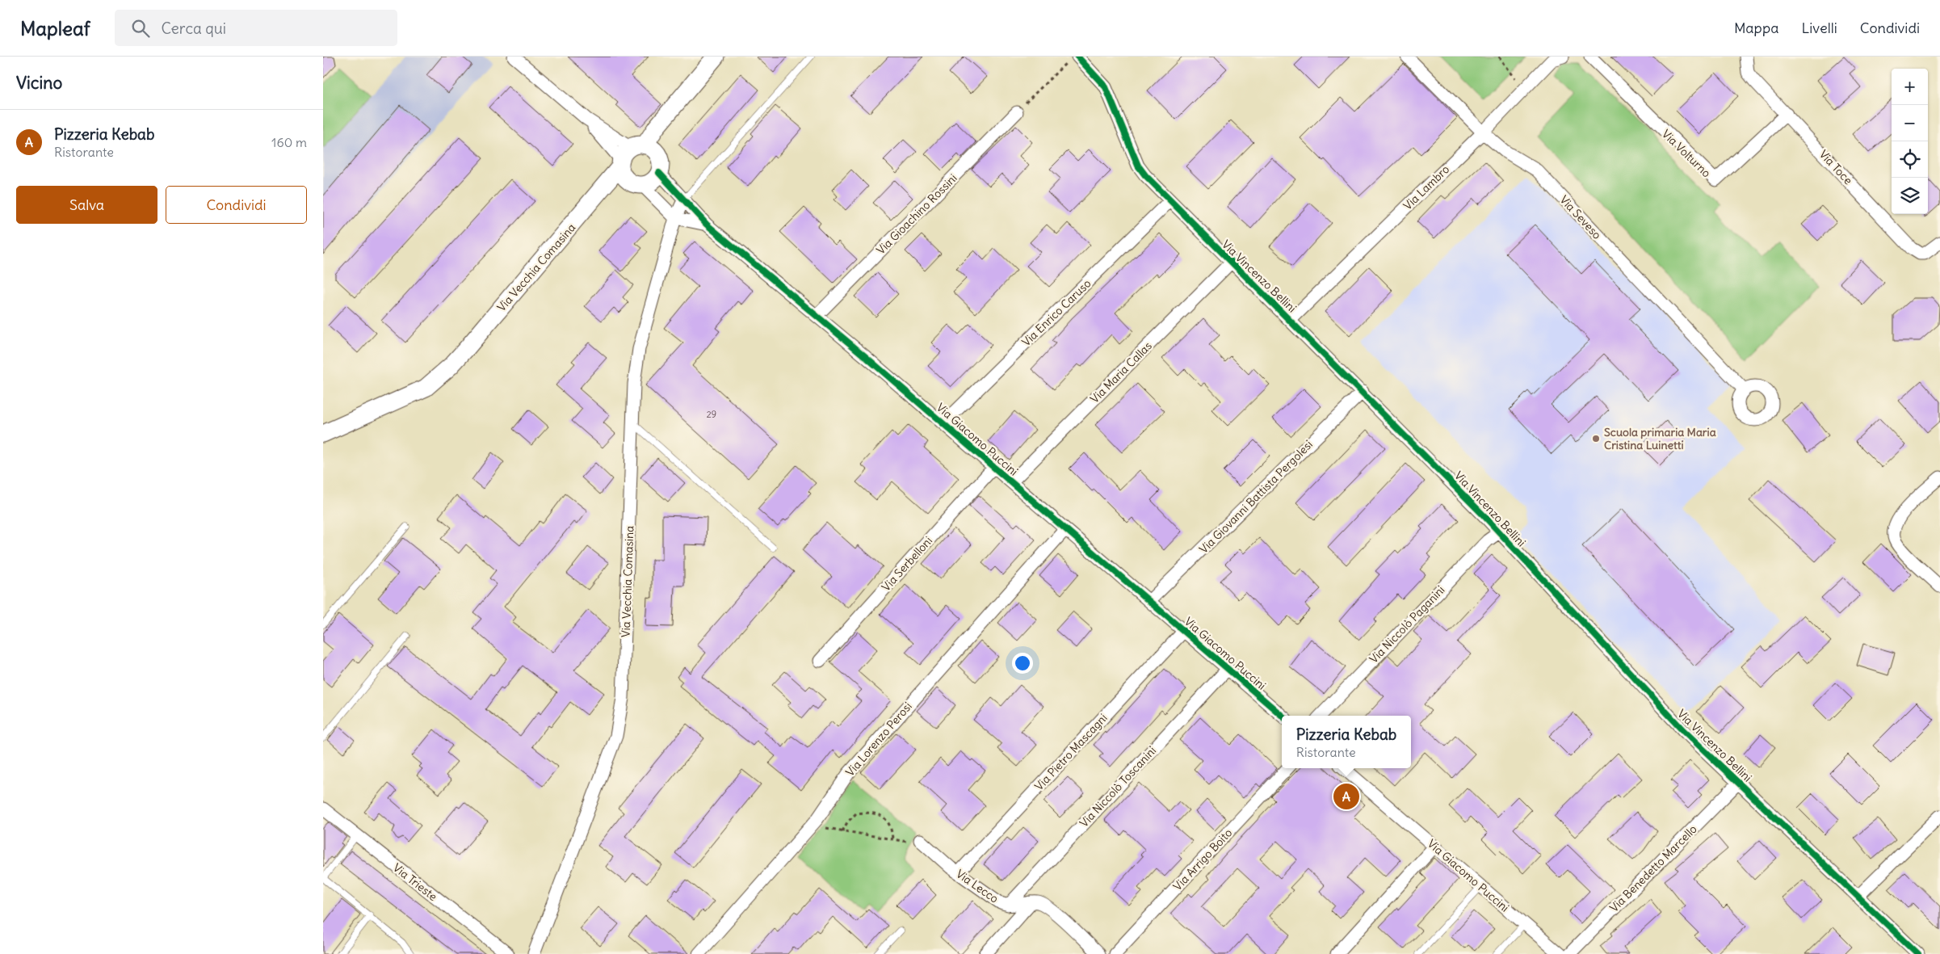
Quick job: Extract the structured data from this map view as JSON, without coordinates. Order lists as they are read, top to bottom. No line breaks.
{"streets":{"street":["Via Volturno","Via Toce","Via Lambro","Via Gioachino Rossini","Via Seveso","Via Vecchia Comasina","Via Vincenzo Bellini","Via Enrico Caruso","Via Maria Callas","Via Giacomo Puccini","Via Giovanni Battista Pergolesi","Via Serbelloni","Via Niccolò Paganini","Via Lorenzo Perosi","Via Pietro Mascagni","Via Niccolò Toscanini","Via Arrigo Boito","Via Benedetto Marcello","Via Trieste","Via Lecco"]},"crossings":[["Via Volturno","Via Toce"],["Via Lambro","Via Seveso"],["Via Lambro","Via Vincenzo Bellini"],["Via Gioachino Rossini","Via Giacomo Puccini"],["Via Vecchia Comasina","Via Giacomo Puccini"],["Via Vincenzo Bellini","Via Enrico Caruso"],["Via Vincenzo Bellini","Via Maria Callas"],["Via Vincenzo Bellini","Via Giovanni Battista Pergolesi"],["Via Vincenzo Bellini","Via Niccolò Paganini"],["Via Vincenzo Bellini","Via Benedetto Marcello"],["Via Enrico Caruso","Via Giacomo Puccini"],["Via Maria Callas","Via Giacomo Puccini"],["Via Giacomo Puccini","Via Giovanni Battista Pergolesi"],["Via Giacomo Puccini","Via Serbelloni"],["Via Giacomo Puccini","Via Lorenzo Perosi"],["Via Giacomo Puccini","Via Pietro Mascagni"],["Via Giacomo Puccini","Via Niccolò Toscanini"],["Via Pietro Mascagni","Via Lecco"],["Via Niccolò Toscanini","Via Lecco"]],"places":["Scuola primaria Maria Cristina Luinetti"],"house_numbers":["29"],"page":{"header":"Mapleaf","search":"Cerca qui","nav":["Mappa","Livelli","Condividi"],"heading":"Vicino","map_buttons":["+","−"],"list":[{"mark":"A","name":"Pizzeria Kebab","note":"Ristorante","value":"160 m"}],"buttons":["Salva","Condividi"],"popup":["Pizzeria Kebab","Ristorante"],"pins":"A"}}
